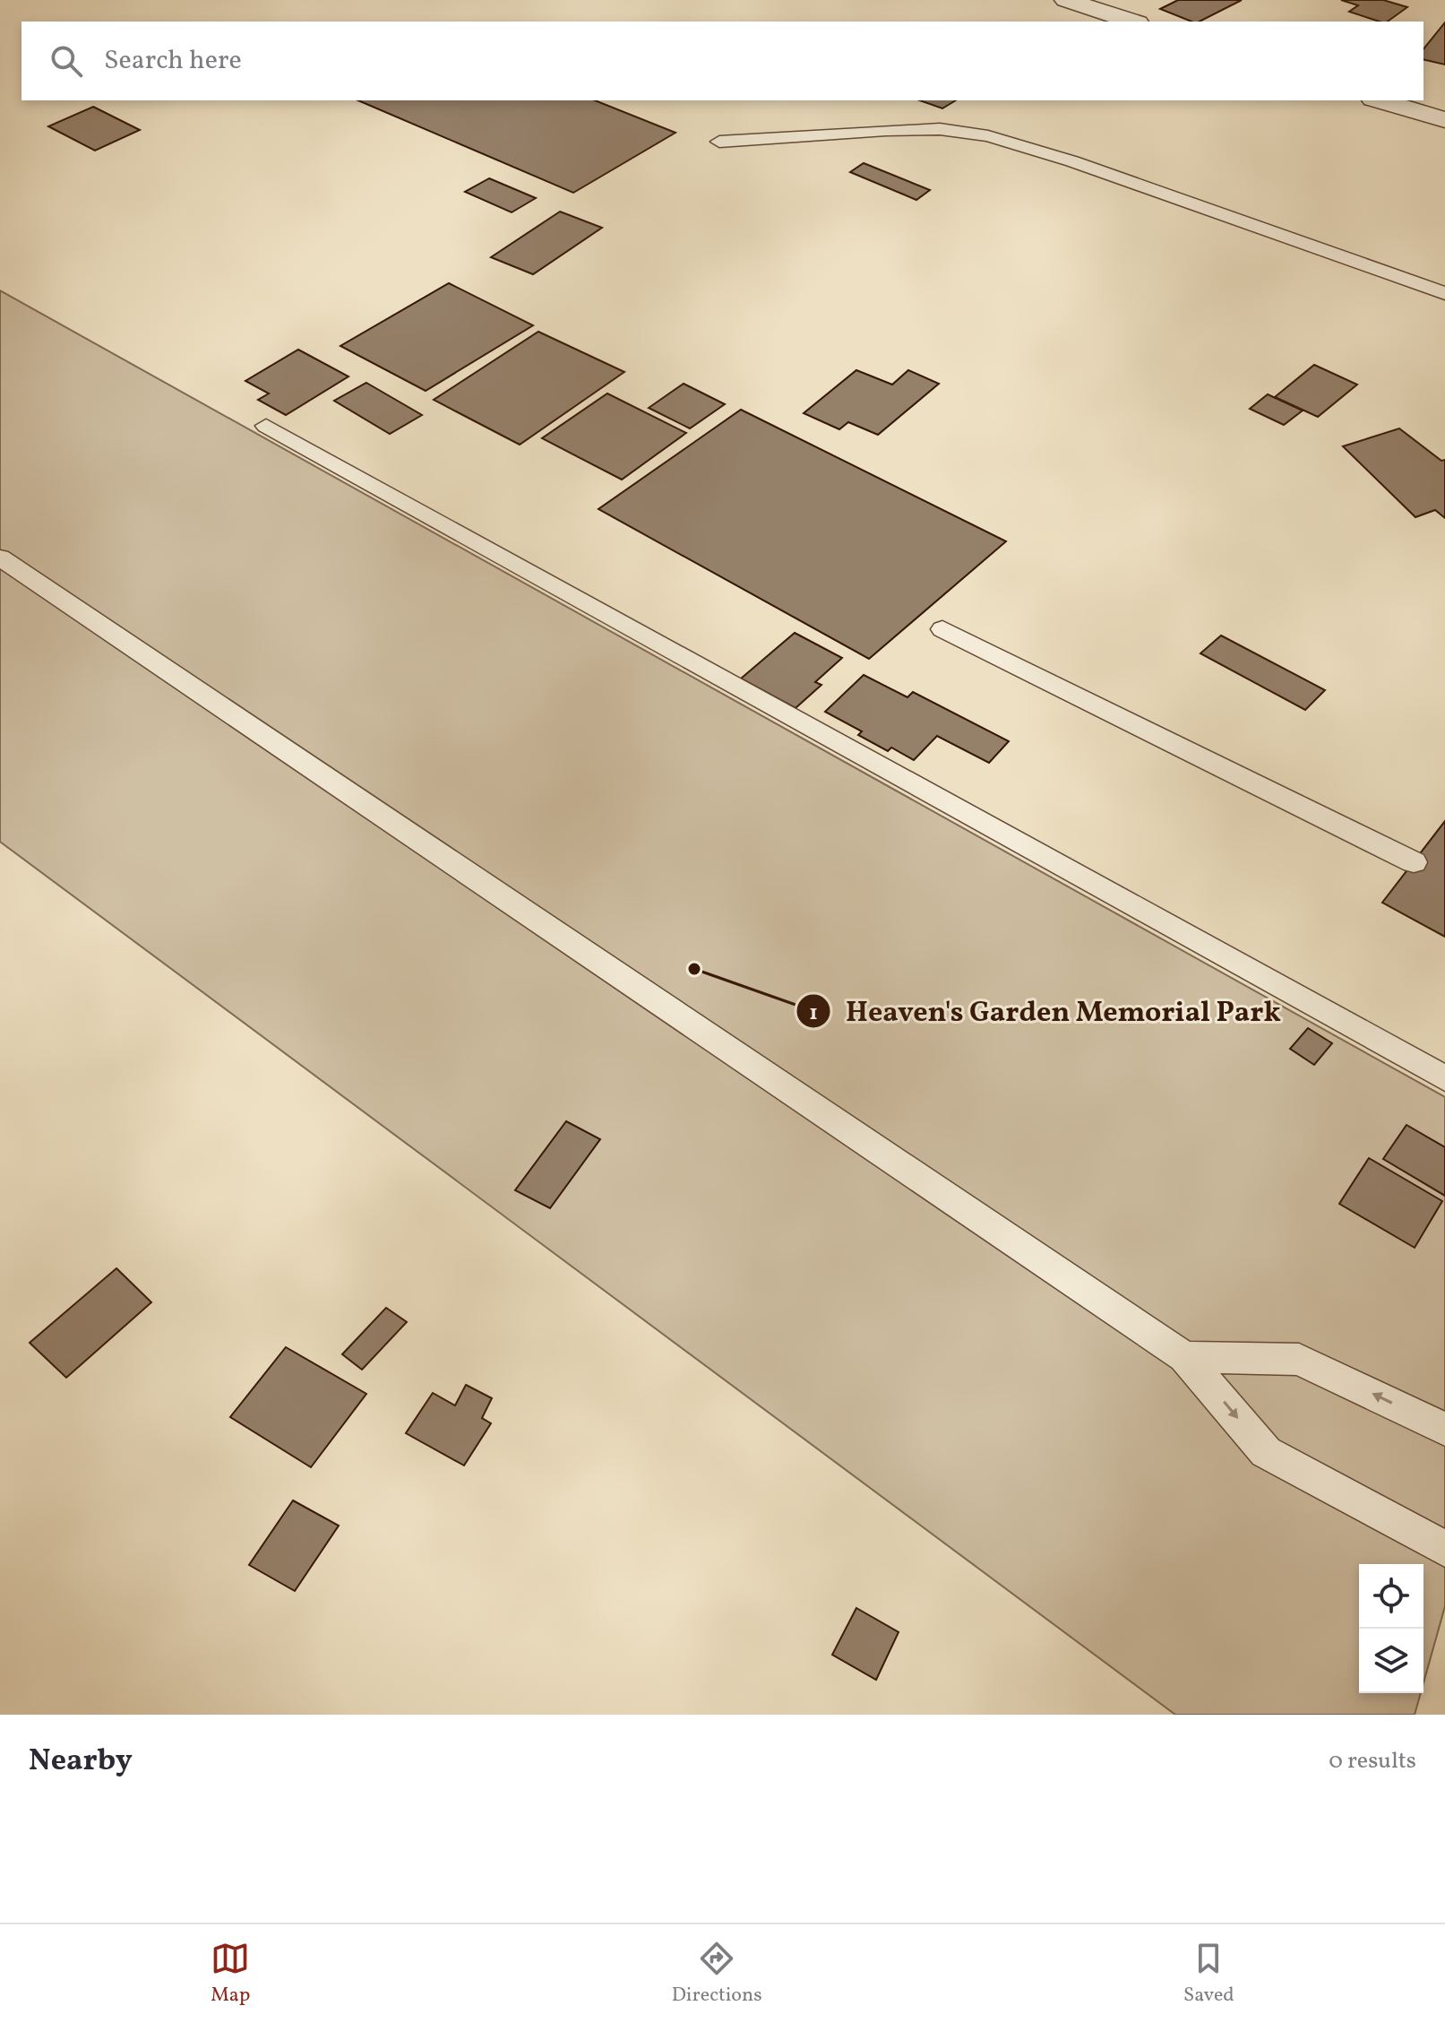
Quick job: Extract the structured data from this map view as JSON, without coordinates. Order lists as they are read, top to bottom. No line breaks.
{"places":["Heaven's Garden Memorial Park"],"page":{"search":"Search here","heading":["Nearby","0 results"],"nav":["Map","Directions","Saved"]}}
